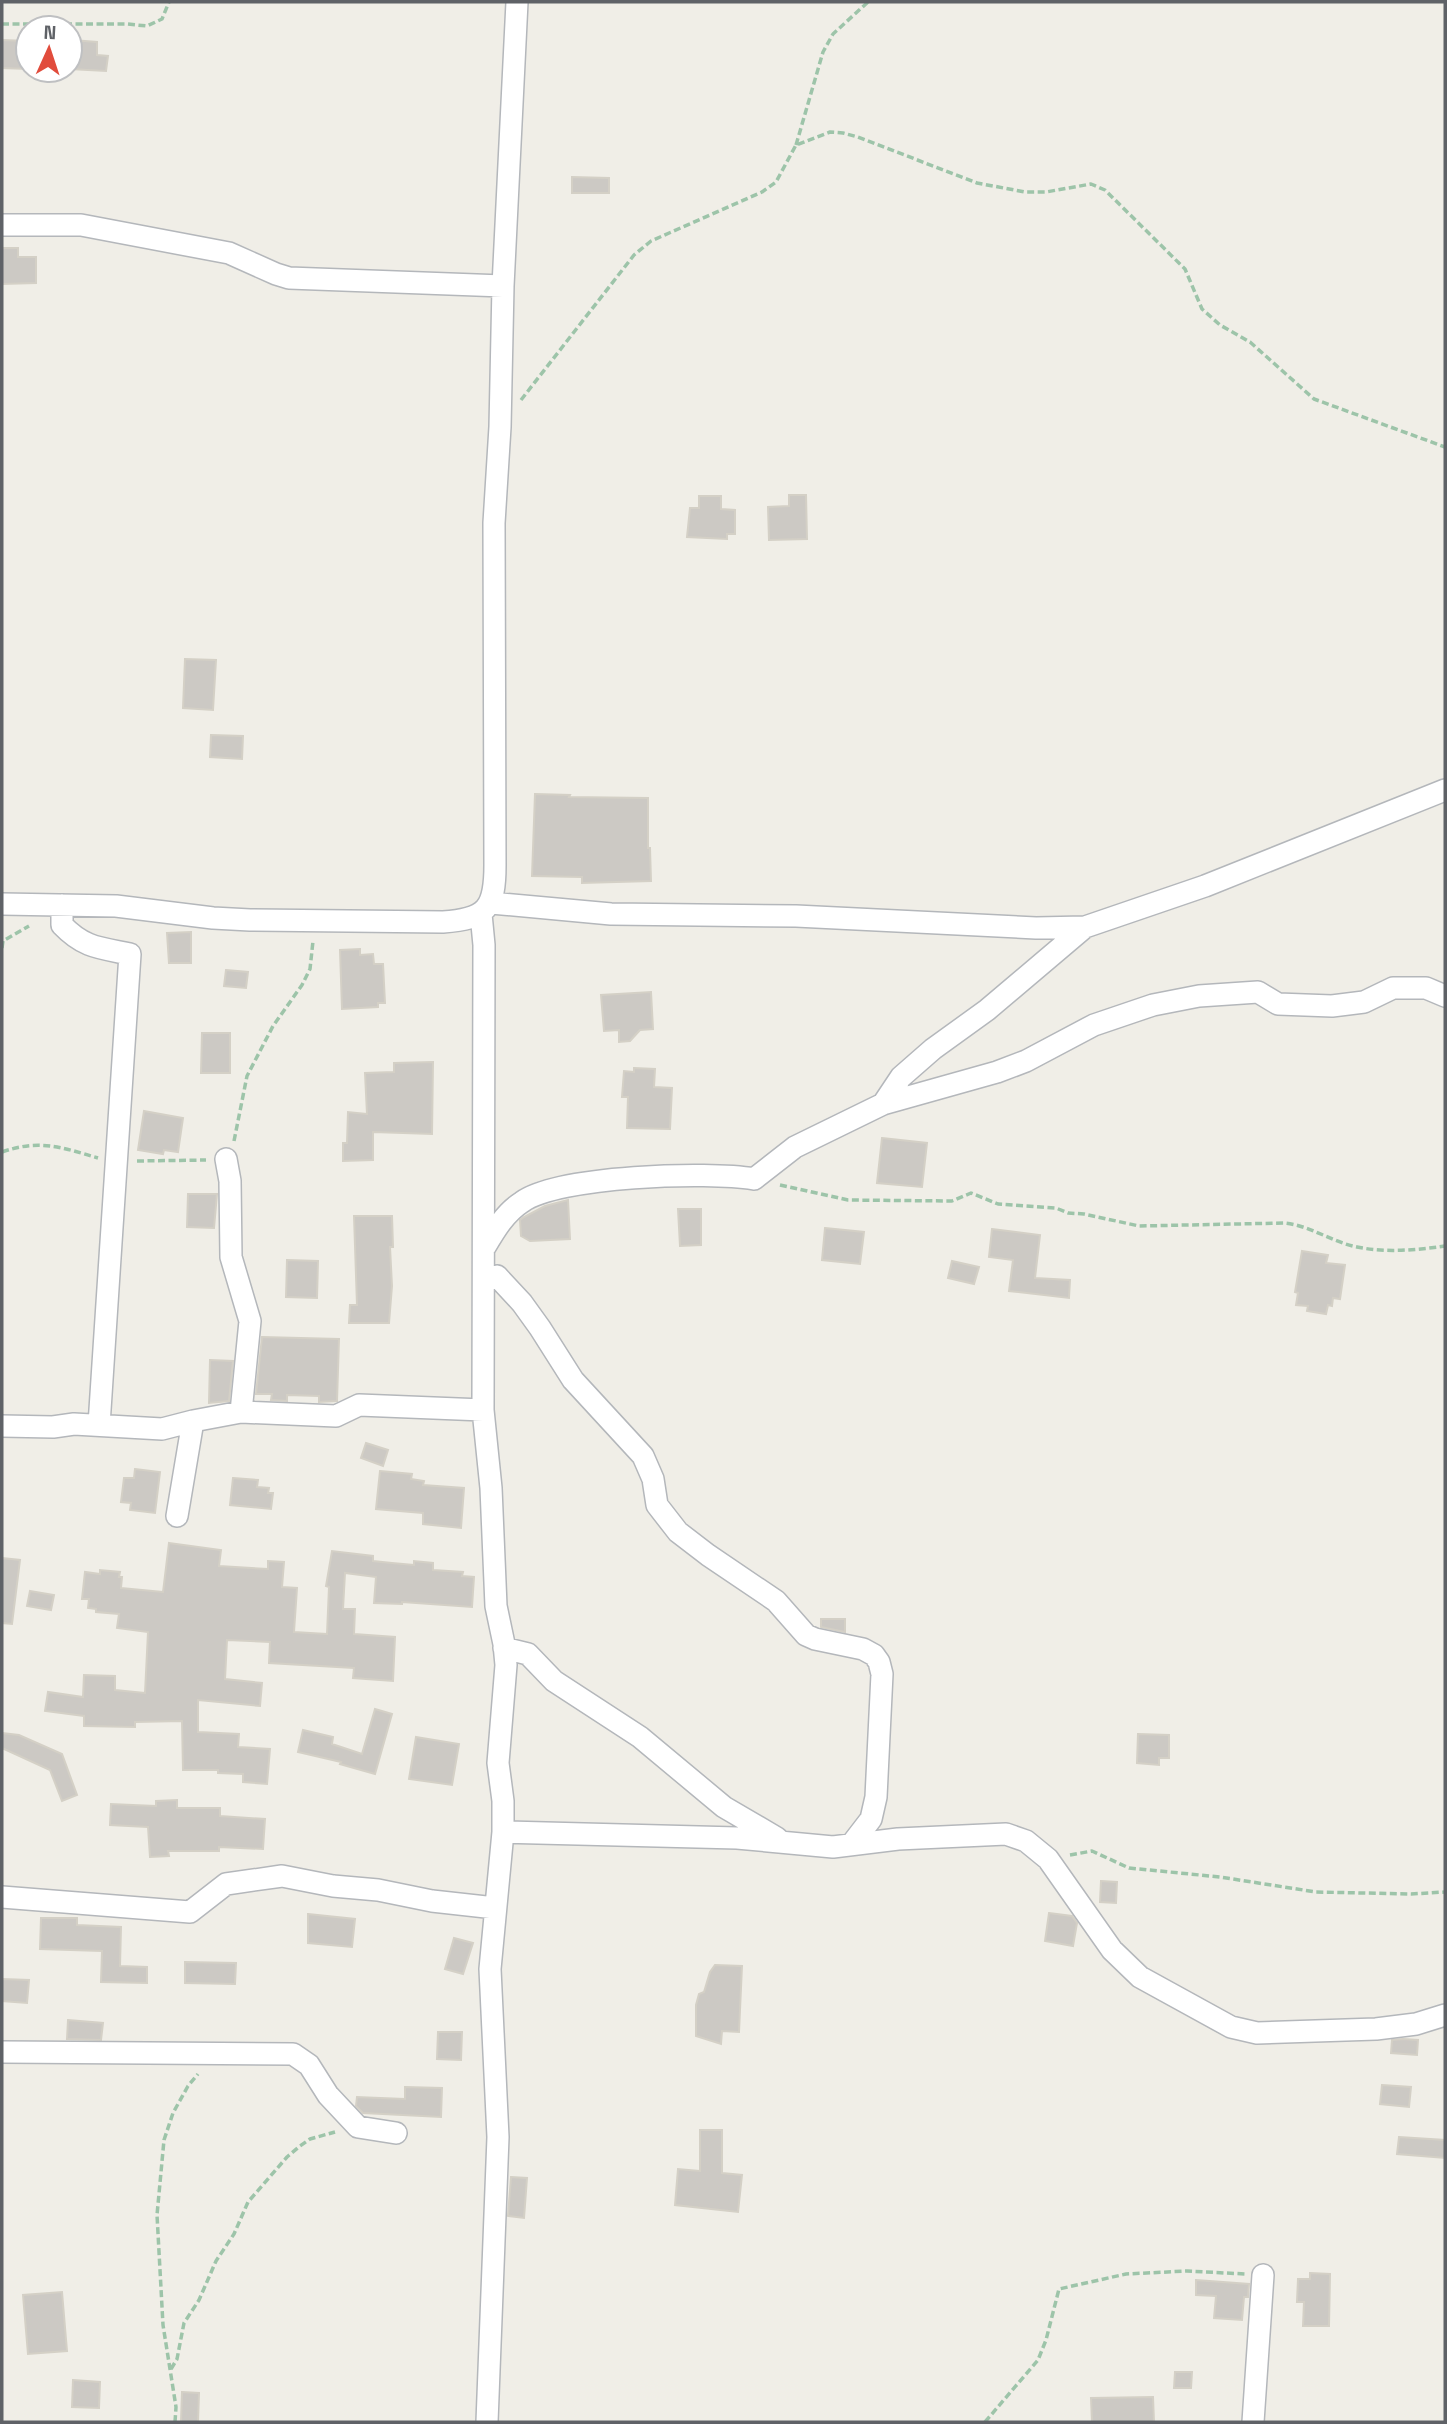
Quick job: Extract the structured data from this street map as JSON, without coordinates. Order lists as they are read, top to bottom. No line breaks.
{"north":"top"}
